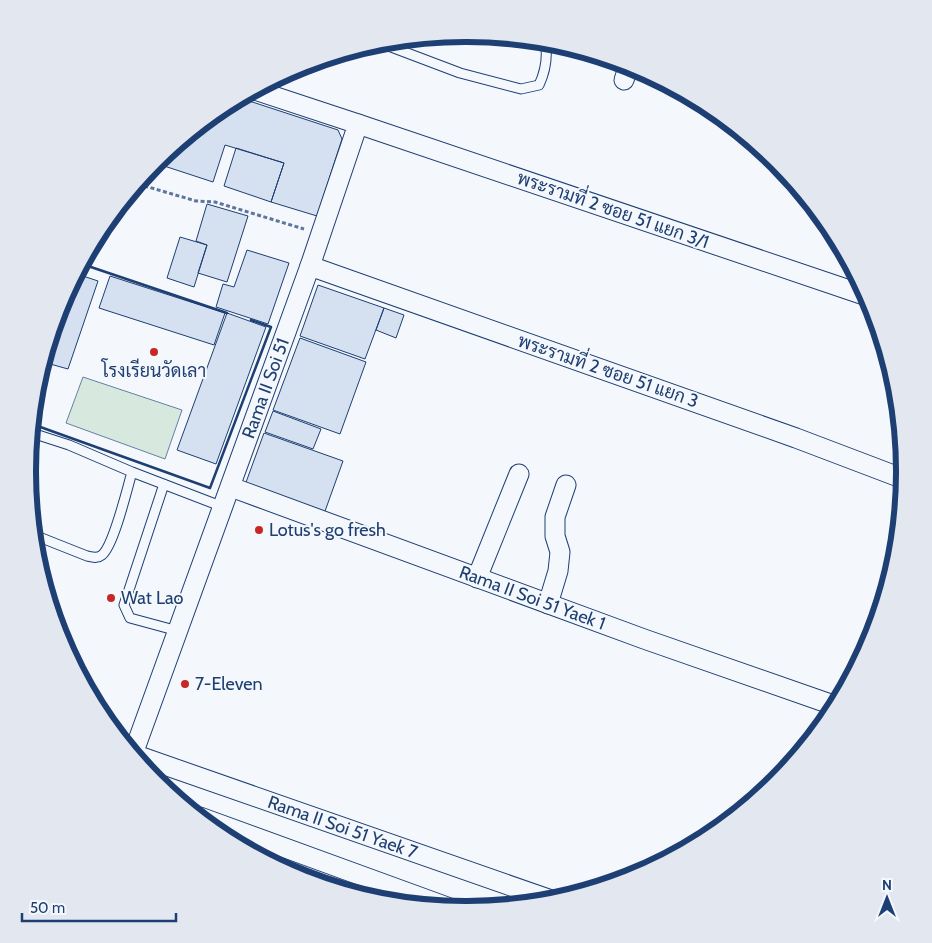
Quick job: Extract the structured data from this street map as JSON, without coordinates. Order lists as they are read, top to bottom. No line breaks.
{"streets":{"street":["พระรามที่ 2 ซอย 51 แยก 3/1","พระรามที่ 2 ซอย 51 แยก 3","Rama II Soi 51","Rama II Soi 51 Yaek 1","Rama II Soi 51 Yaek 7"]},"crossings":[["พระรามที่ 2 ซอย 51 แยก 3/1","Rama II Soi 51"],["พระรามที่ 2 ซอย 51 แยก 3","Rama II Soi 51"],["Rama II Soi 51","Rama II Soi 51 Yaek 1"]],"places":["โรงเรียนวัดเลา","Lotus's go fresh","Wat Lao","7-Eleven"],"scale_bar":"50 m","north":"top"}
